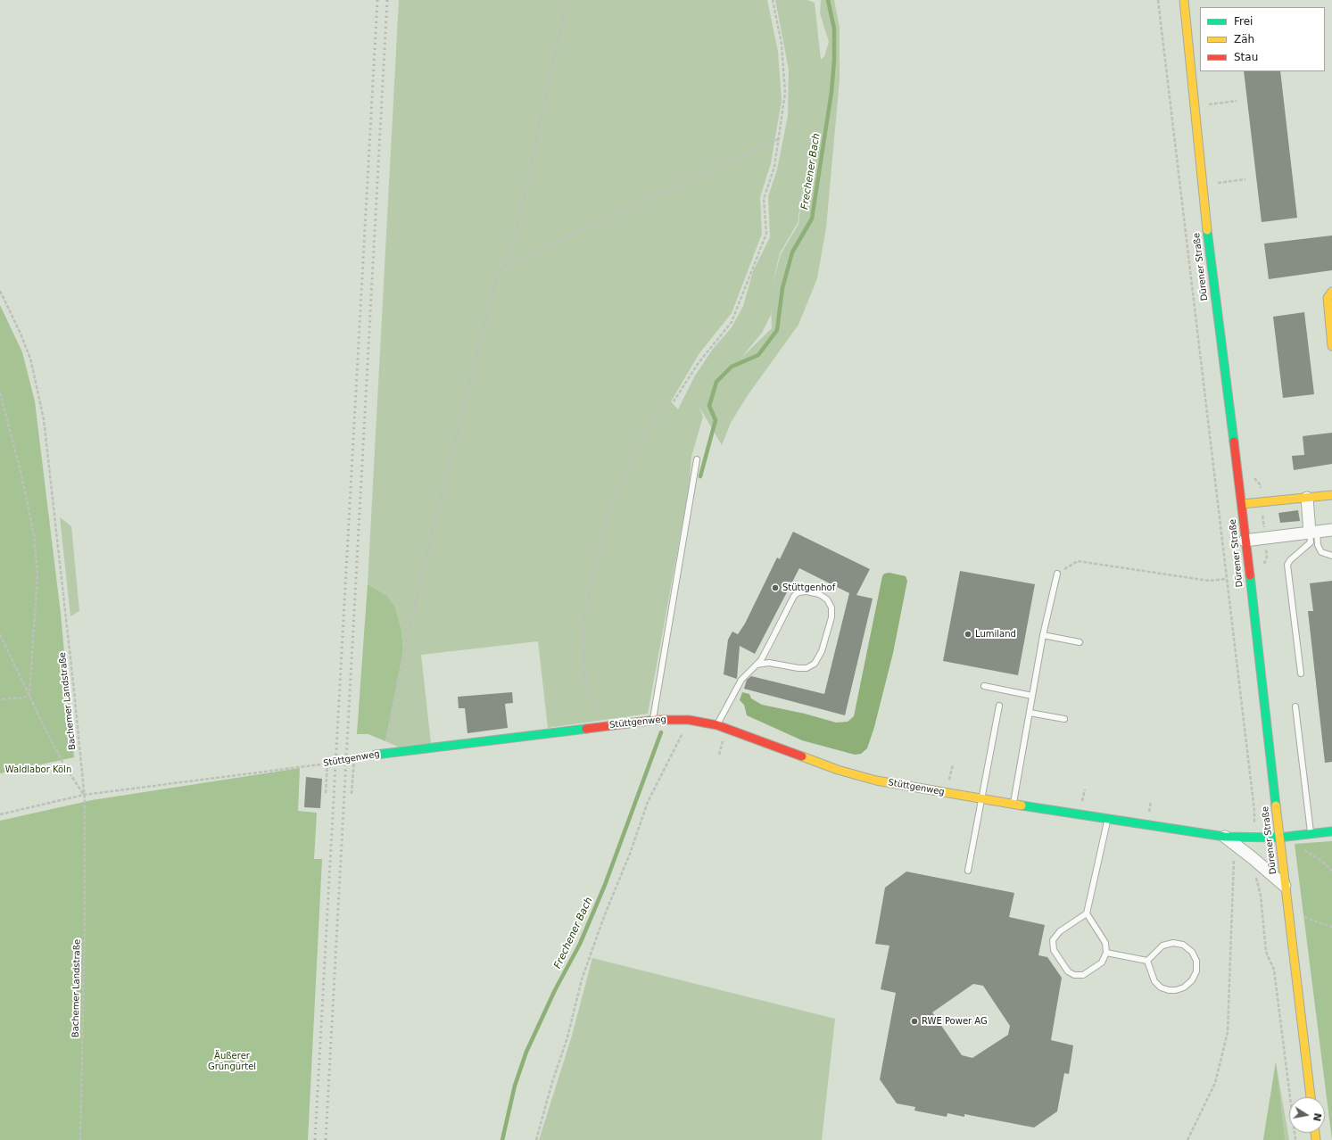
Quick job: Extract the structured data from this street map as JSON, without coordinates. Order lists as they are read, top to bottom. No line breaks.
{"streets":{"street":["Dürener Straße","Stüttgenweg"],"path":["Bachemer Landstraße"]},"crossings":[["Dürener Straße","Stüttgenweg"],["Bachemer Landstraße","Stüttgenweg"]],"water":["Frechener Bach"],"parks":["Waldlabor Köln","Äußerer Grüngürtel"],"places":["Stüttgenhof","Lumiland","RWE Power AG"],"legend":["Frei","Zäh","Stau"],"north":"right"}
